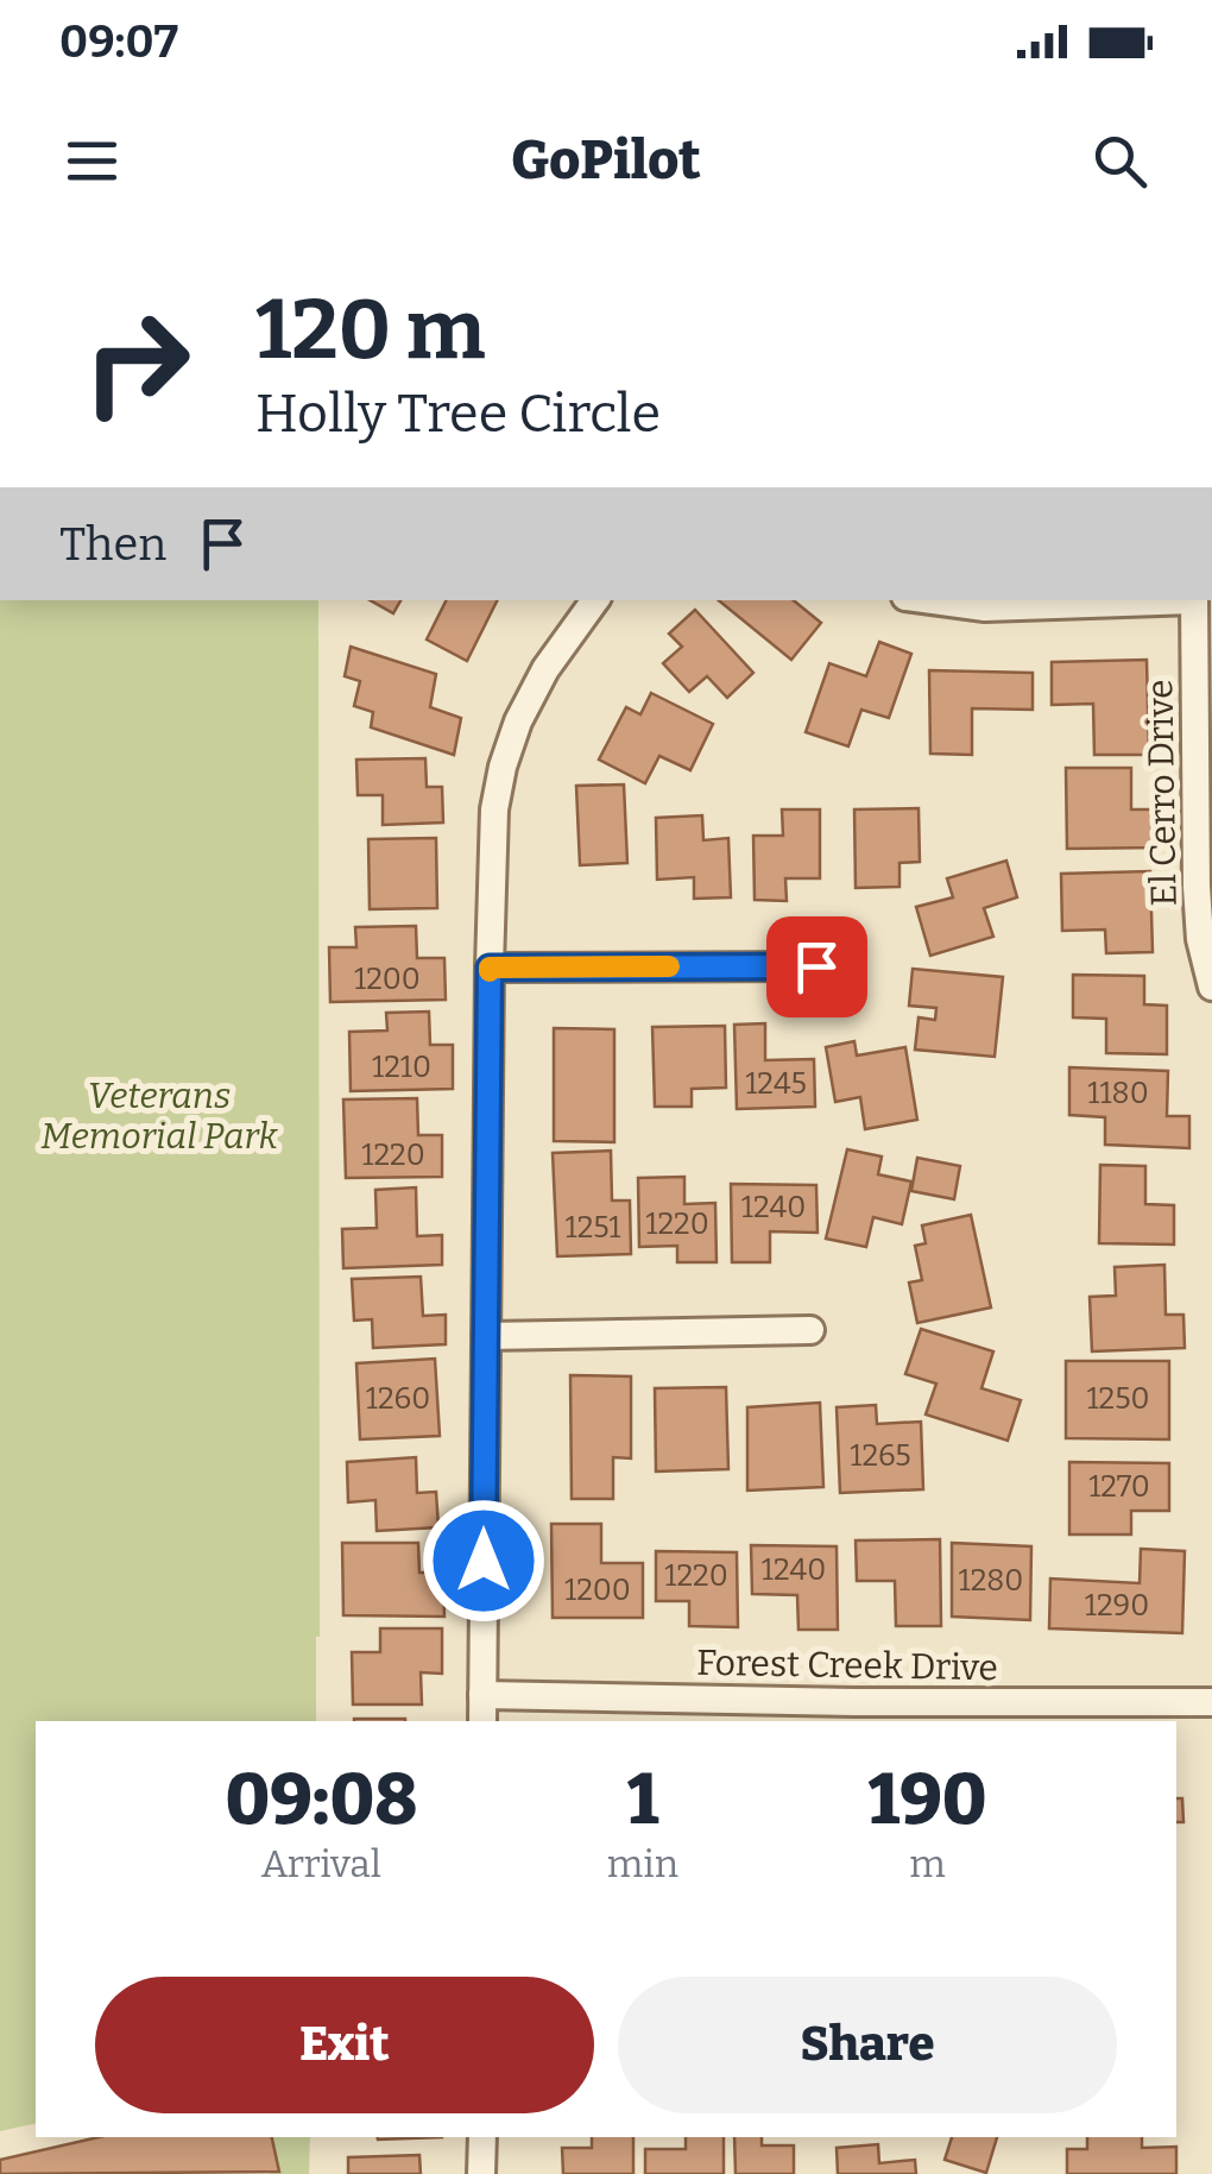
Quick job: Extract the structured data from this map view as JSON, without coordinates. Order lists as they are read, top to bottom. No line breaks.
{"streets":{"street":["El Cerro Drive","Forest Creek Drive"]},"parks":["Veterans Memorial Park"],"house_numbers":["1200","1210","1245","1180","1220","1240","1220","1251","1260","1250","1265","1270","1240","1220","1280","1200","1290"],"page":{"status":"09:07","header":"GoPilot","turn":["120 m","Holly Tree Circle"],"then":"Then","eta":["09:08","Arrival","1","min","190","m"],"buttons":["Exit","Share"]}}
